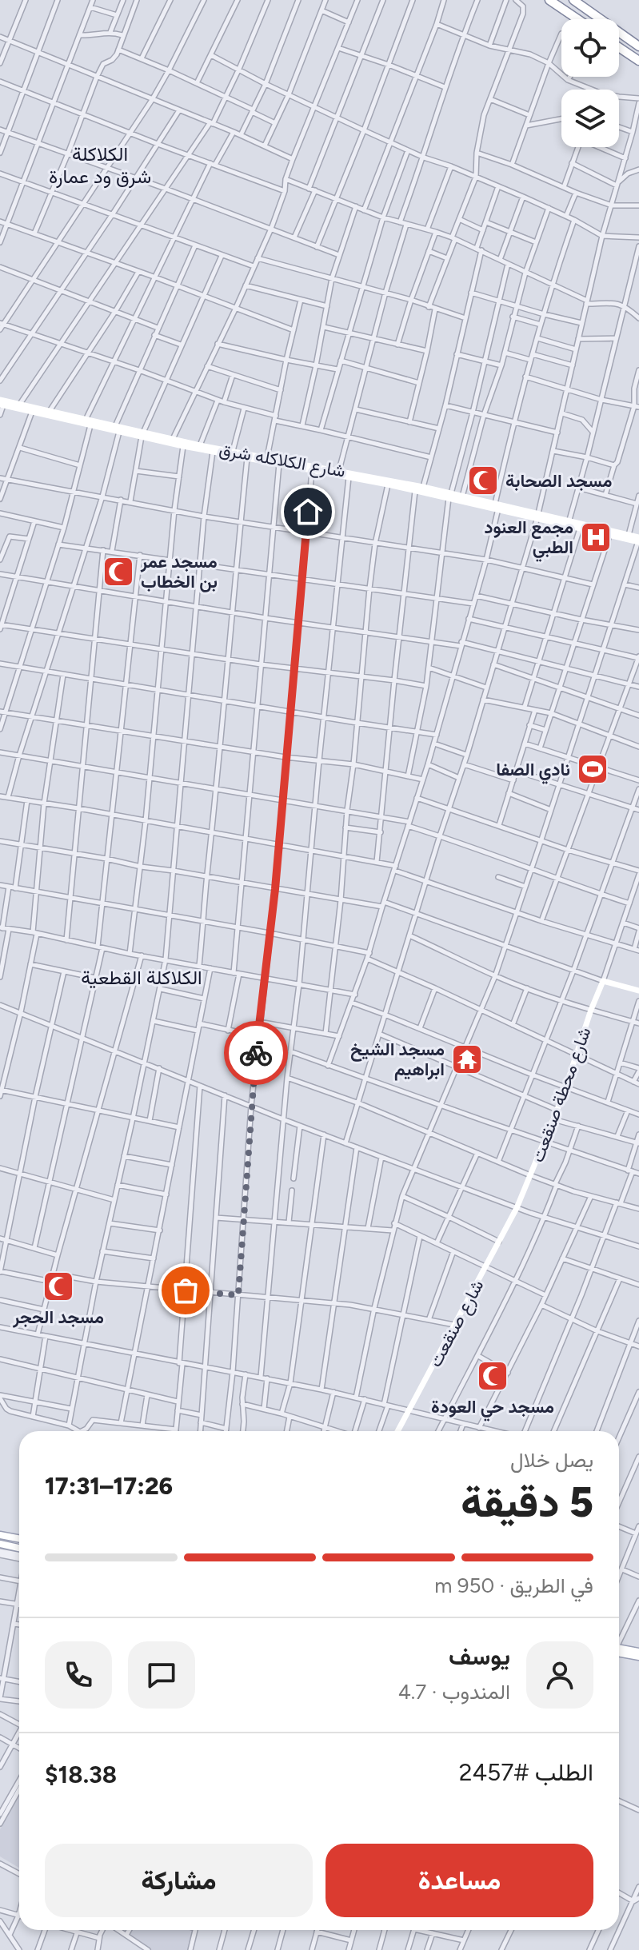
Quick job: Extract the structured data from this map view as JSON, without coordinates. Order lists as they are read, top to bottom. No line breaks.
{"streets":{"street":["شارع الكلاكله شرق","شارع محطة صنقعت","شارع صنقعت"]},"crossings":[["شارع محطة صنقعت","شارع صنقعت"]],"districts":["الكلاكلة شرق ود عمارة","الكلاكلة القطعية"],"places":{"mosque":["مسجد الصحابة","مسجد عمر بن الخطاب","مسجد الحجر","مسجد حي العودة"],"hospital":["مجمع العنود الطبي"],"sports":["نادي الصفا"],"temple":["مسجد الشيخ ابراهيم"]},"page":{"heading":["5 دقيقة","يصل خلال","17:26–17:31"],"panel":["يوسف","المندوب · 4.7","الطلب #2457","$18.38"],"bar":"في الطريق · 950 m","buttons":["مساعدة","مشاركة"]}}
